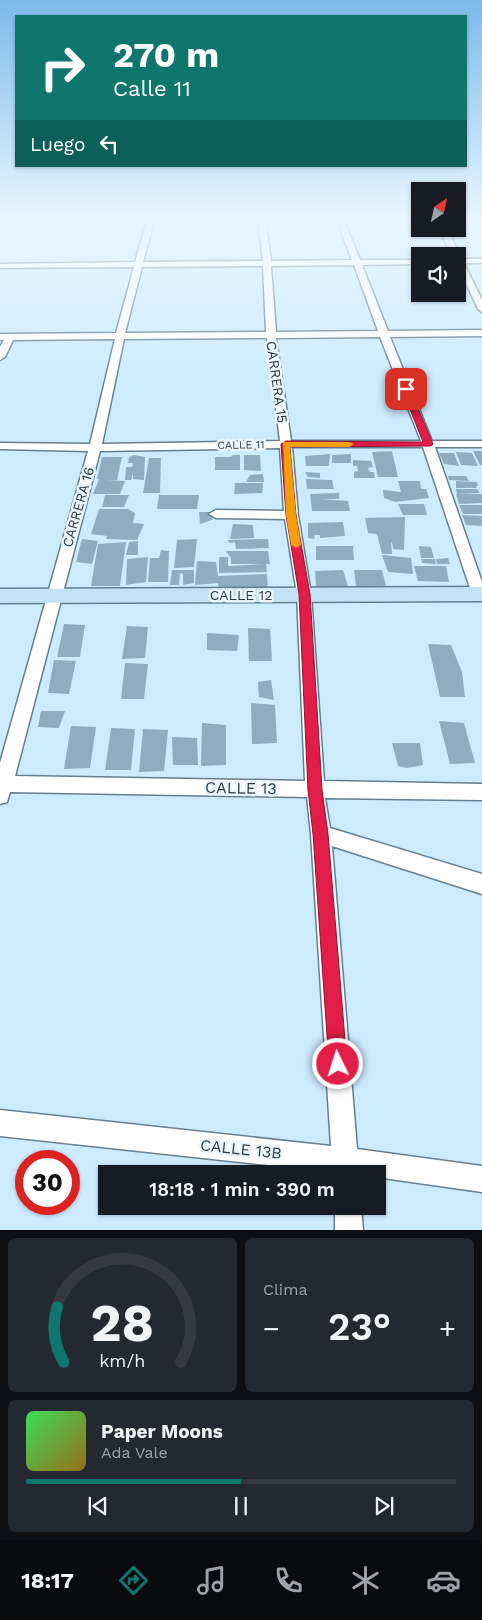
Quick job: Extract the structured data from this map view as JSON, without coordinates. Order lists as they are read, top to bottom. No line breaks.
{"streets":{"street":["CARRERA 15","CALLE 11","CARRERA 16","CALLE 12","CALLE 13","CALLE 13B"]},"crossings":[["CARRERA 15","CALLE 11"],["CARRERA 15","CALLE 12"],["CARRERA 15","CALLE 13"],["CALLE 11","CARRERA 16"],["CARRERA 16","CALLE 12"],["CARRERA 16","CALLE 13"]],"north":"top right","page":{"turn":["270 m","Calle 11"],"then":"Luego","limit":"30","trip":"18:18 · 1 min · 390 m","tile":"Clima","heat":["−","23°","+"],"song":["Paper Moons","Ada Vale"],"tabs":"18:17","gauge":["28","km/h"]}}
